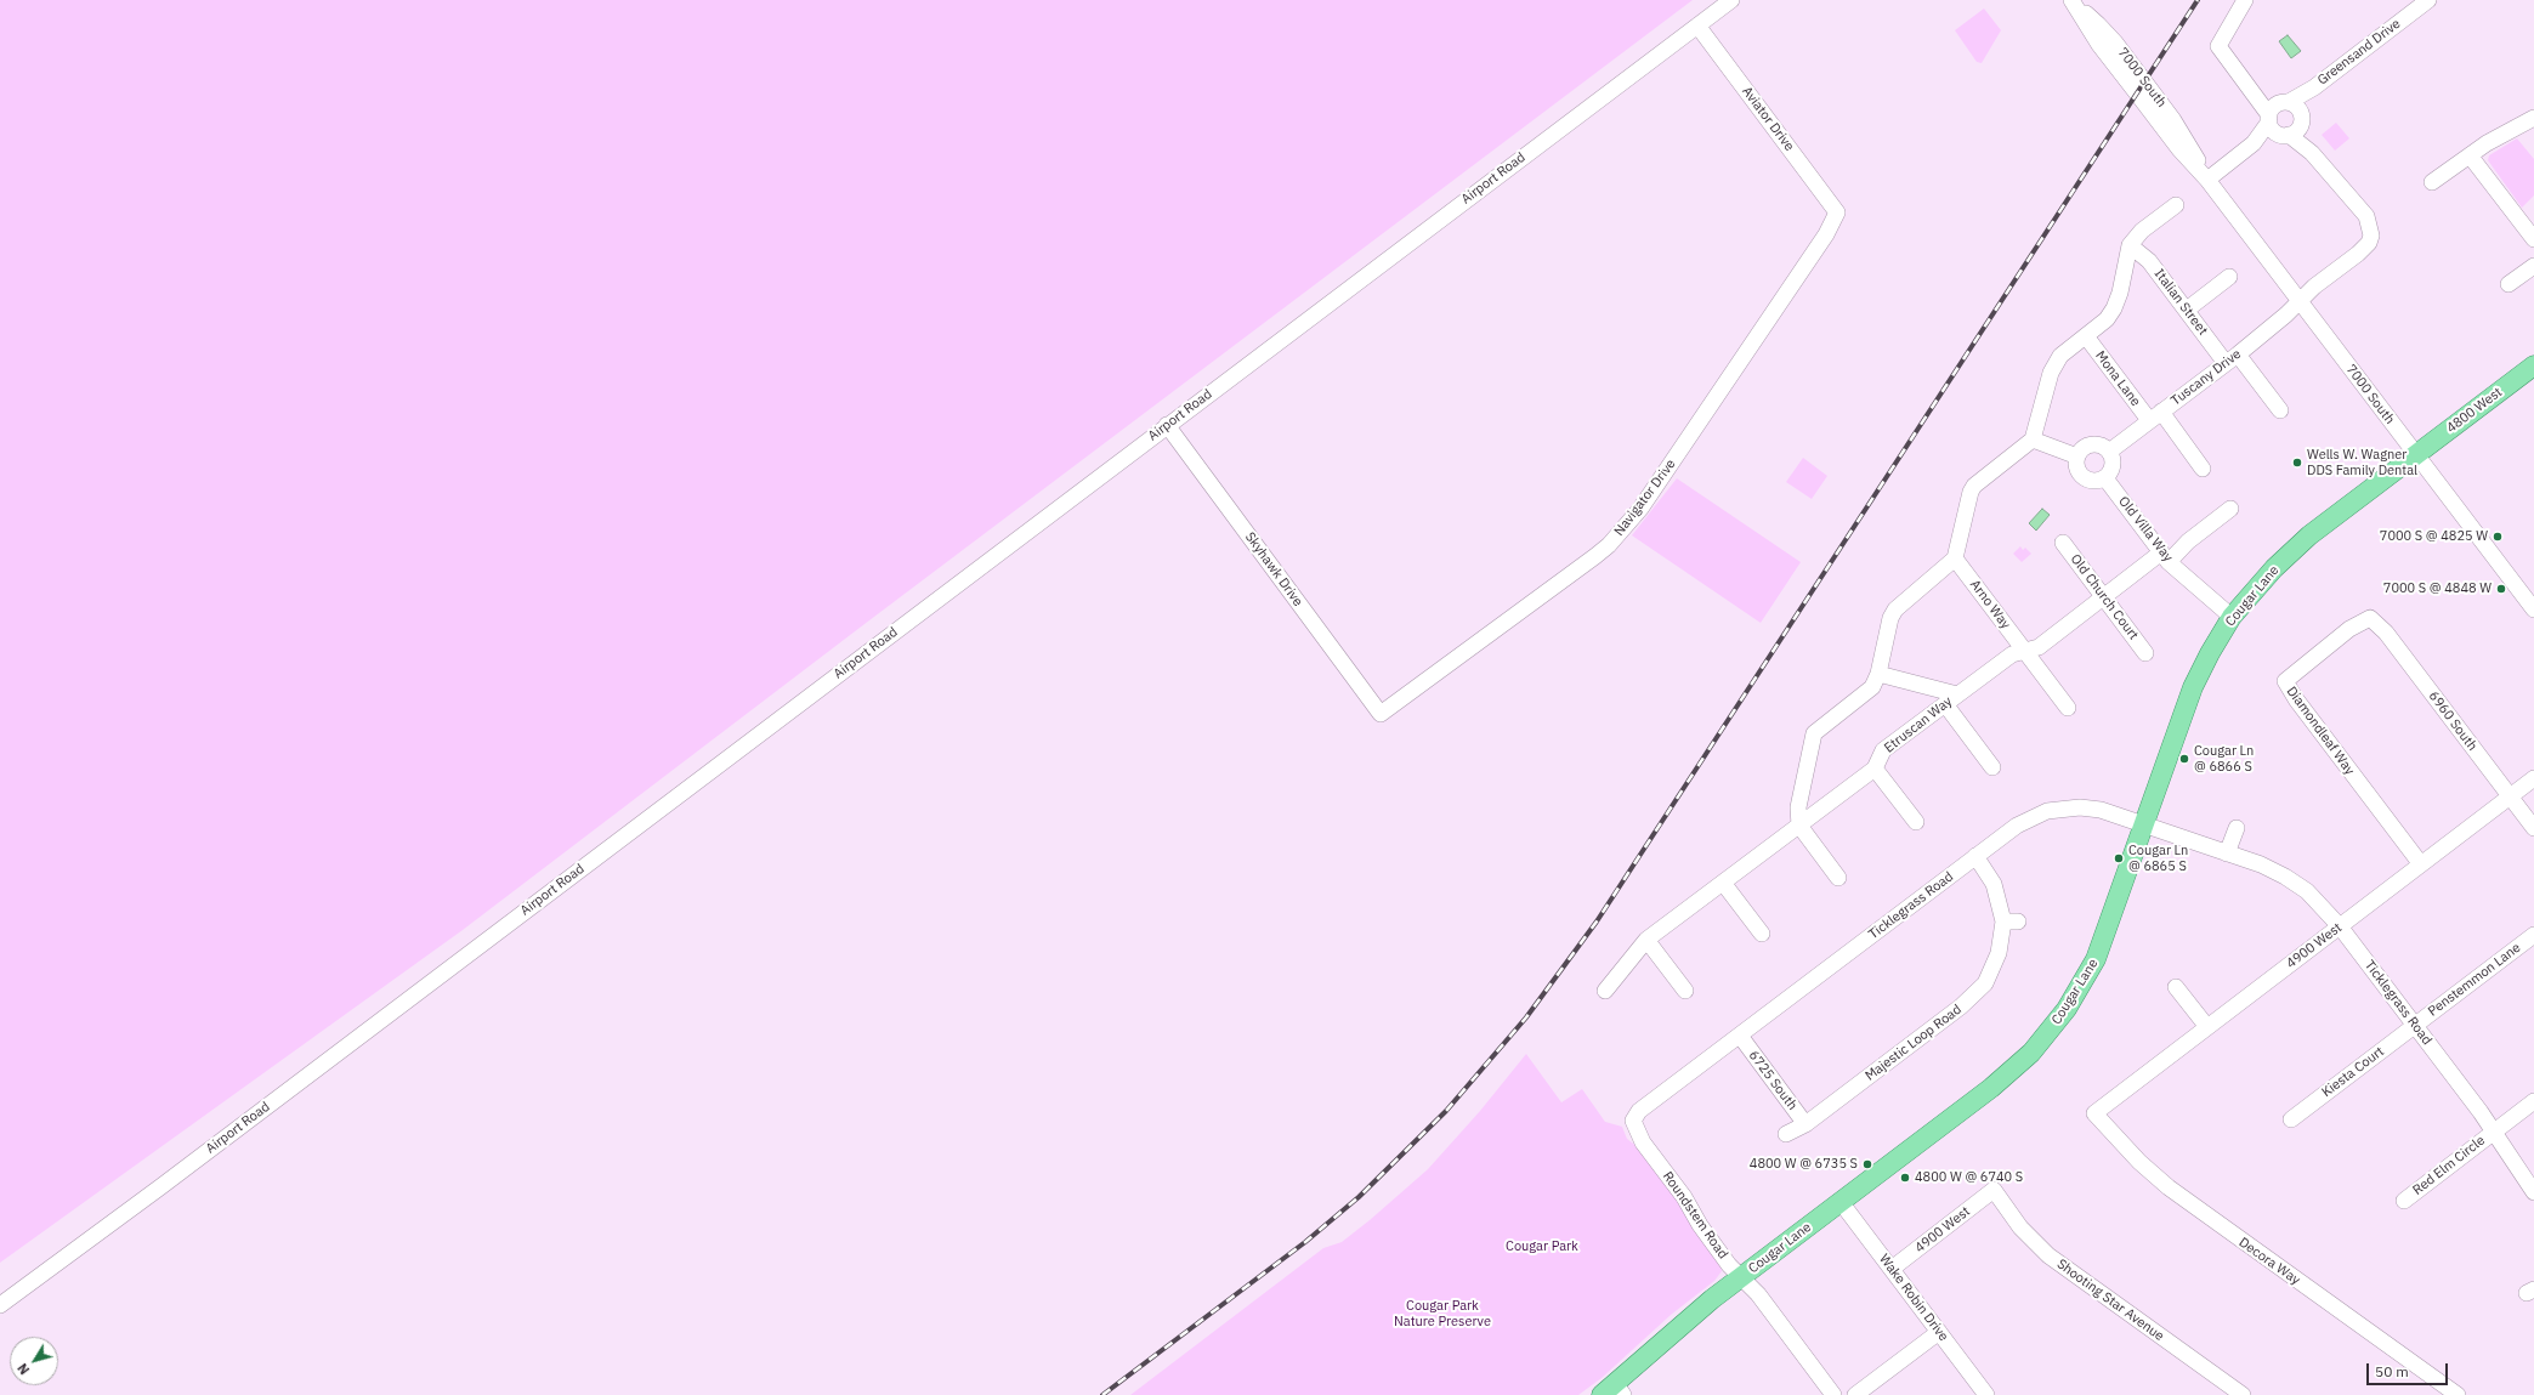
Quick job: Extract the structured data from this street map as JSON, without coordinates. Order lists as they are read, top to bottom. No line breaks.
{"streets":{"main road":["4800 West","Cougar Lane"],"street":["Greensand Drive","7000 South","Aviator Drive","Airport Road","Italian Street","Tuscany Drive","Mona Lane","Navigator Drive","Old Villa Way","Skyhawk Drive","Old Church Court","Arno Way","6960 South","Etruscan Way","Diamondleaf Way","Ticklegrass Road","4900 West","Penstemmon Lane","Majestic Loop Road","Kiesta Court","6725 South","Red Elm Circle","Roundstem Road","Decora Way","Wake Robin Drive","Shooting Star Avenue"]},"crossings":[["Greensand Drive","7000 South"],["7000 South","Tuscany Drive"],["7000 South","4800 West"],["7000 South","Cougar Lane"],["Aviator Drive","Airport Road"],["Aviator Drive","Navigator Drive"],["Airport Road","Skyhawk Drive"],["Italian Street","Tuscany Drive"],["Tuscany Drive","Mona Lane"],["Tuscany Drive","Old Villa Way"],["4800 West","Cougar Lane"],["Navigator Drive","Skyhawk Drive"],["Old Villa Way","Cougar Lane"],["Old Villa Way","Etruscan Way"],["Cougar Lane","Ticklegrass Road"],["Cougar Lane","Roundstem Road"],["Cougar Lane","Wake Robin Drive"],["Old Church Court","Etruscan Way"],["Arno Way","Etruscan Way"],["6960 South","Diamondleaf Way"],["6960 South","4900 West"],["Diamondleaf Way","4900 West"],["Ticklegrass Road","4900 West"],["Ticklegrass Road","Penstemmon Lane"],["Ticklegrass Road","Majestic Loop Road"],["Ticklegrass Road","Kiesta Court"],["Ticklegrass Road","6725 South"],["Ticklegrass Road","Red Elm Circle"],["Ticklegrass Road","Roundstem Road"],["4900 West","Decora Way"],["4900 West","Wake Robin Drive"],["4900 West","Shooting Star Avenue"],["Penstemmon Lane","Kiesta Court"],["Majestic Loop Road","6725 South"]],"parks":["Cougar Park","Cougar Park Nature Preserve"],"places":["Wells W. Wagner DDS Family Dental","7000 S @ 4825 W","7000 S @ 4848 W","Cougar Ln @ 6866 S","Cougar Ln @ 6865 S","4800 W @ 6735 S","4800 W @ 6740 S"],"scale_bar":"50 m","north":"bottom left"}
